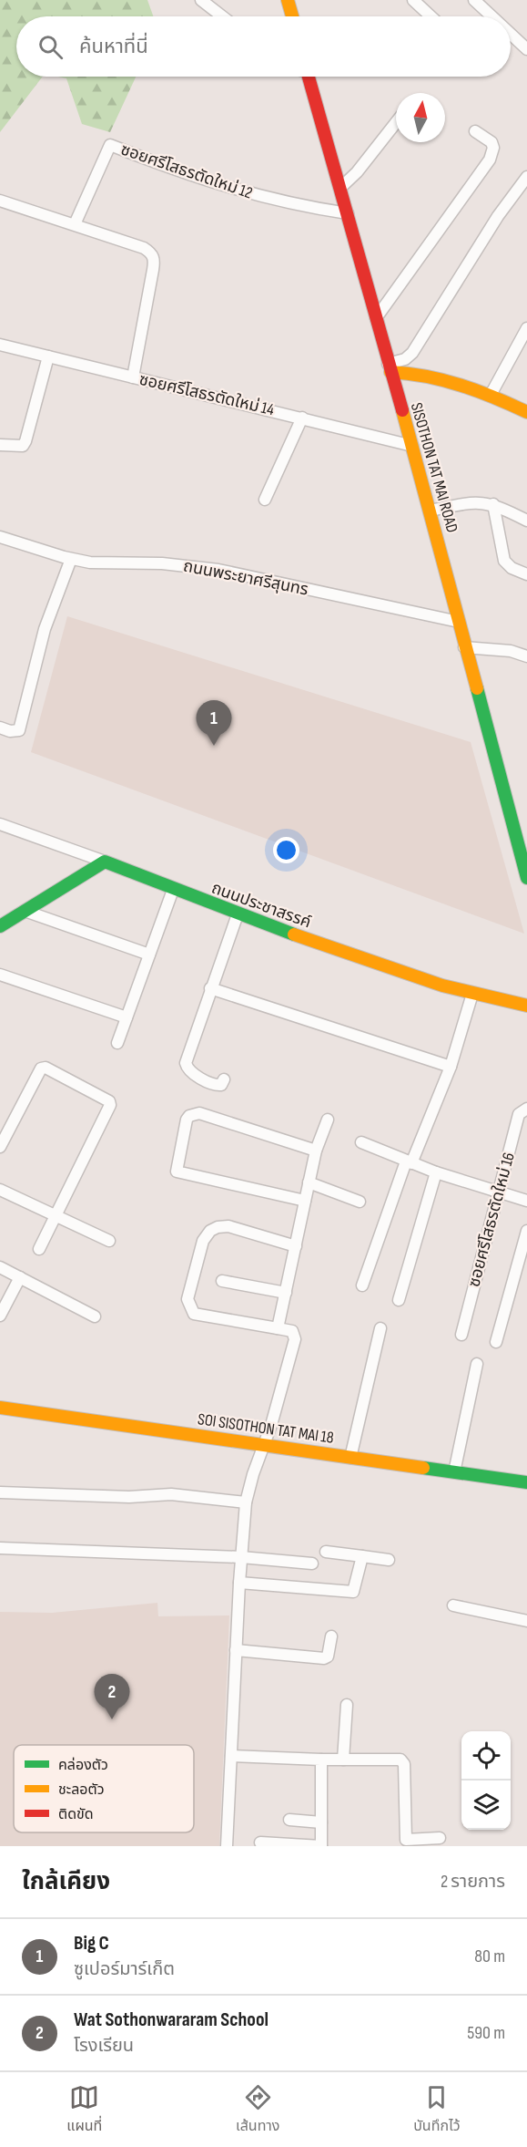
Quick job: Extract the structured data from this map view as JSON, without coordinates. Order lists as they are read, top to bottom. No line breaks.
{"streets":{"street":["ซอยศรีโสธรตัดใหม่ 12","ซอยศรีโสธรตัดใหม่ 14","SISOTHON TAT MAI ROAD","ถนนพระยาศรีสุนทร","ถนนประชาสรรค์","ซอยศรีโสธรตัดใหม่ 16","SOI SISOTHON TAT MAI 18"]},"crossings":[["ซอยศรีโสธรตัดใหม่ 12","SISOTHON TAT MAI ROAD"],["ซอยศรีโสธรตัดใหม่ 14","SISOTHON TAT MAI ROAD"],["SISOTHON TAT MAI ROAD","ถนนพระยาศรีสุนทร"]],"legend":["คล่องตัว","ชะลอตัว","ติดขัด"],"north":"top","page":{"search":"ค้นหาที่นี่","pins":["1","2"],"heading":["ใกล้เคียง","2 รายการ"],"list":[{"mark":"1","name":"Big C","note":"ซูเปอร์มาร์เก็ต","value":"80 m"},{"mark":"2","name":"Wat Sothonwararam School","note":"โรงเรียน","value":"590 m"}],"nav":["แผนที่","เส้นทาง","บันทึกไว้"]}}
